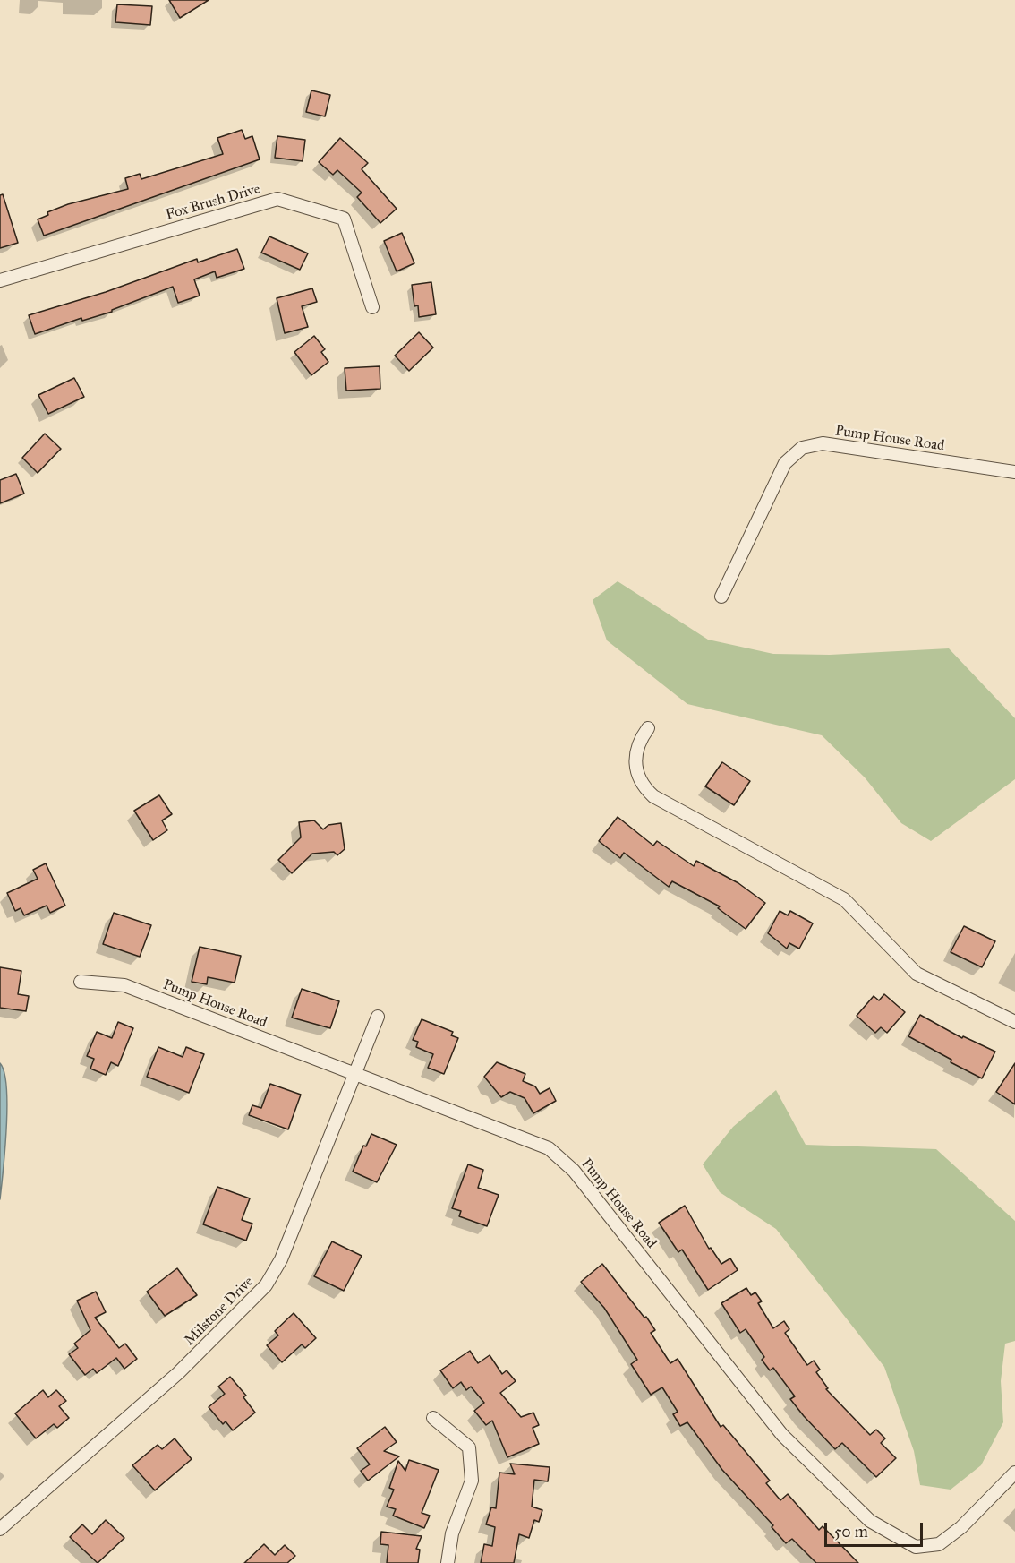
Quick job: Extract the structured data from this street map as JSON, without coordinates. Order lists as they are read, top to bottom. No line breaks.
{"streets":{"street":["Fox Brush Drive","Pump House Road","Milstone Drive"]},"crossings":[["Pump House Road","Milstone Drive"]],"scale_bar":"50 m"}
